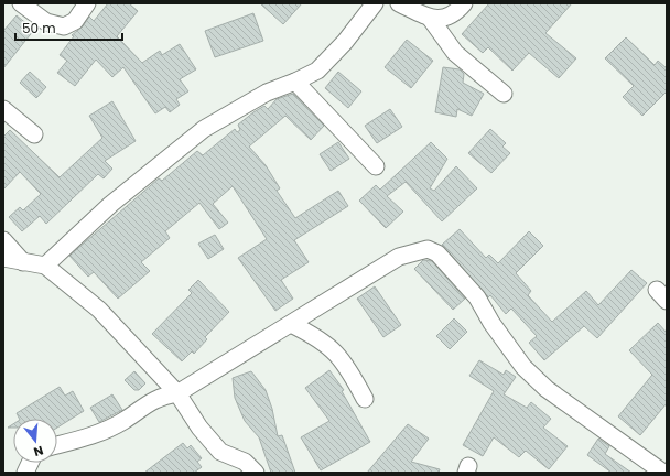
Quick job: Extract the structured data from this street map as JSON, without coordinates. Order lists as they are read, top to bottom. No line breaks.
{"scale_bar":"50 m","north":"bottom"}
